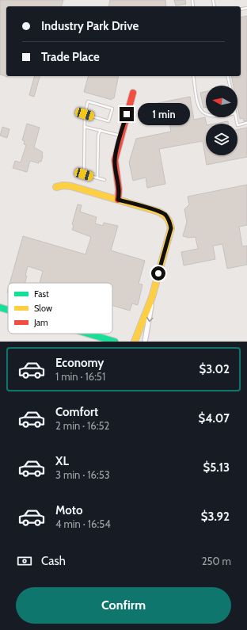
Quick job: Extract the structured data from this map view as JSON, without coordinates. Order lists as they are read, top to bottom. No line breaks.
{"legend":["Fast","Slow","Jam"],"north":"left","page":{"banner":["Industry Park Drive","Trade Place"],"bubble":"1 min","list":[{"name":"Economy","note":"1 min · 16:51","value":"$3.02"},{"name":"Comfort","note":"2 min · 16:52","value":"$4.07"},{"name":"XL","note":"3 min · 16:53","value":"$5.13"},{"name":"Moto","note":"4 min · 16:54","value":"$3.92"}],"pay":["Cash","250 m"],"buttons":"Confirm"}}
